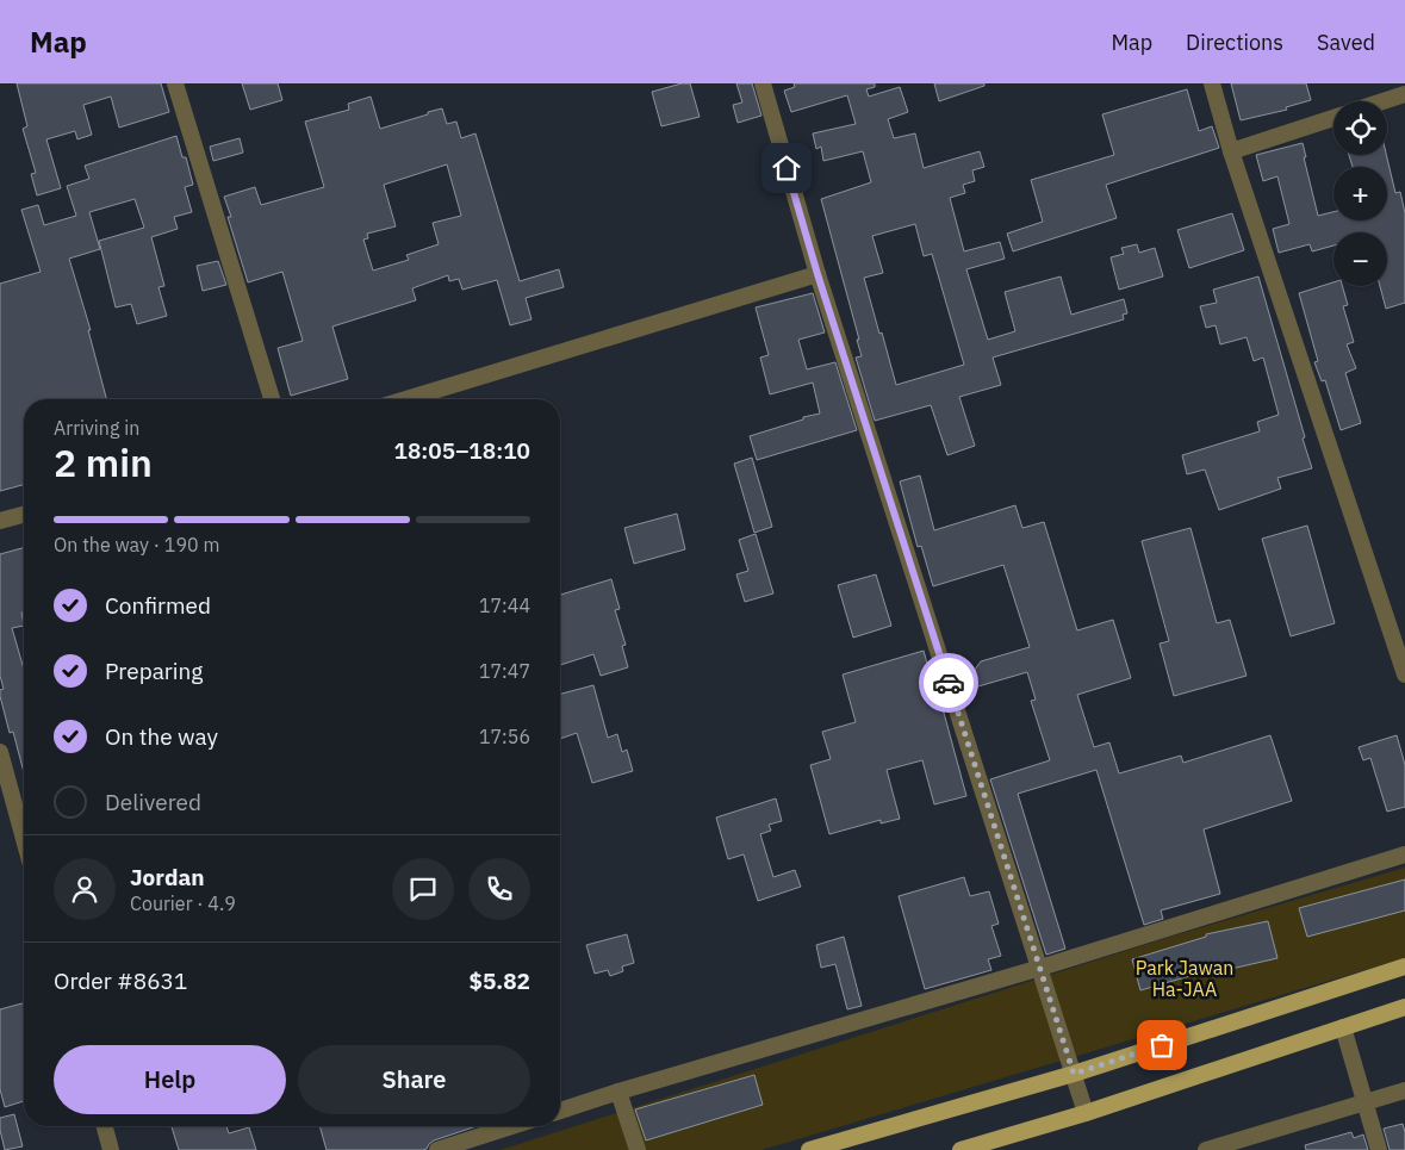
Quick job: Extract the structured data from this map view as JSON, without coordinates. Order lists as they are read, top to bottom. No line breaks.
{"parks":["Park Jawan Ha-JAA"],"page":{"header":"Map","nav":["Map","Directions","Saved"],"map_buttons":["+","−"],"heading":["2 min","Arriving in","18:05–18:10"],"panel":["Jordan","Courier · 4.9","Order #8631","$5.82"],"bar":"On the way · 190 m","list":[["Confirmed","17:44"],["Preparing","17:47"],["On the way","17:56"],"Delivered"],"buttons":["Help","Share"]}}
